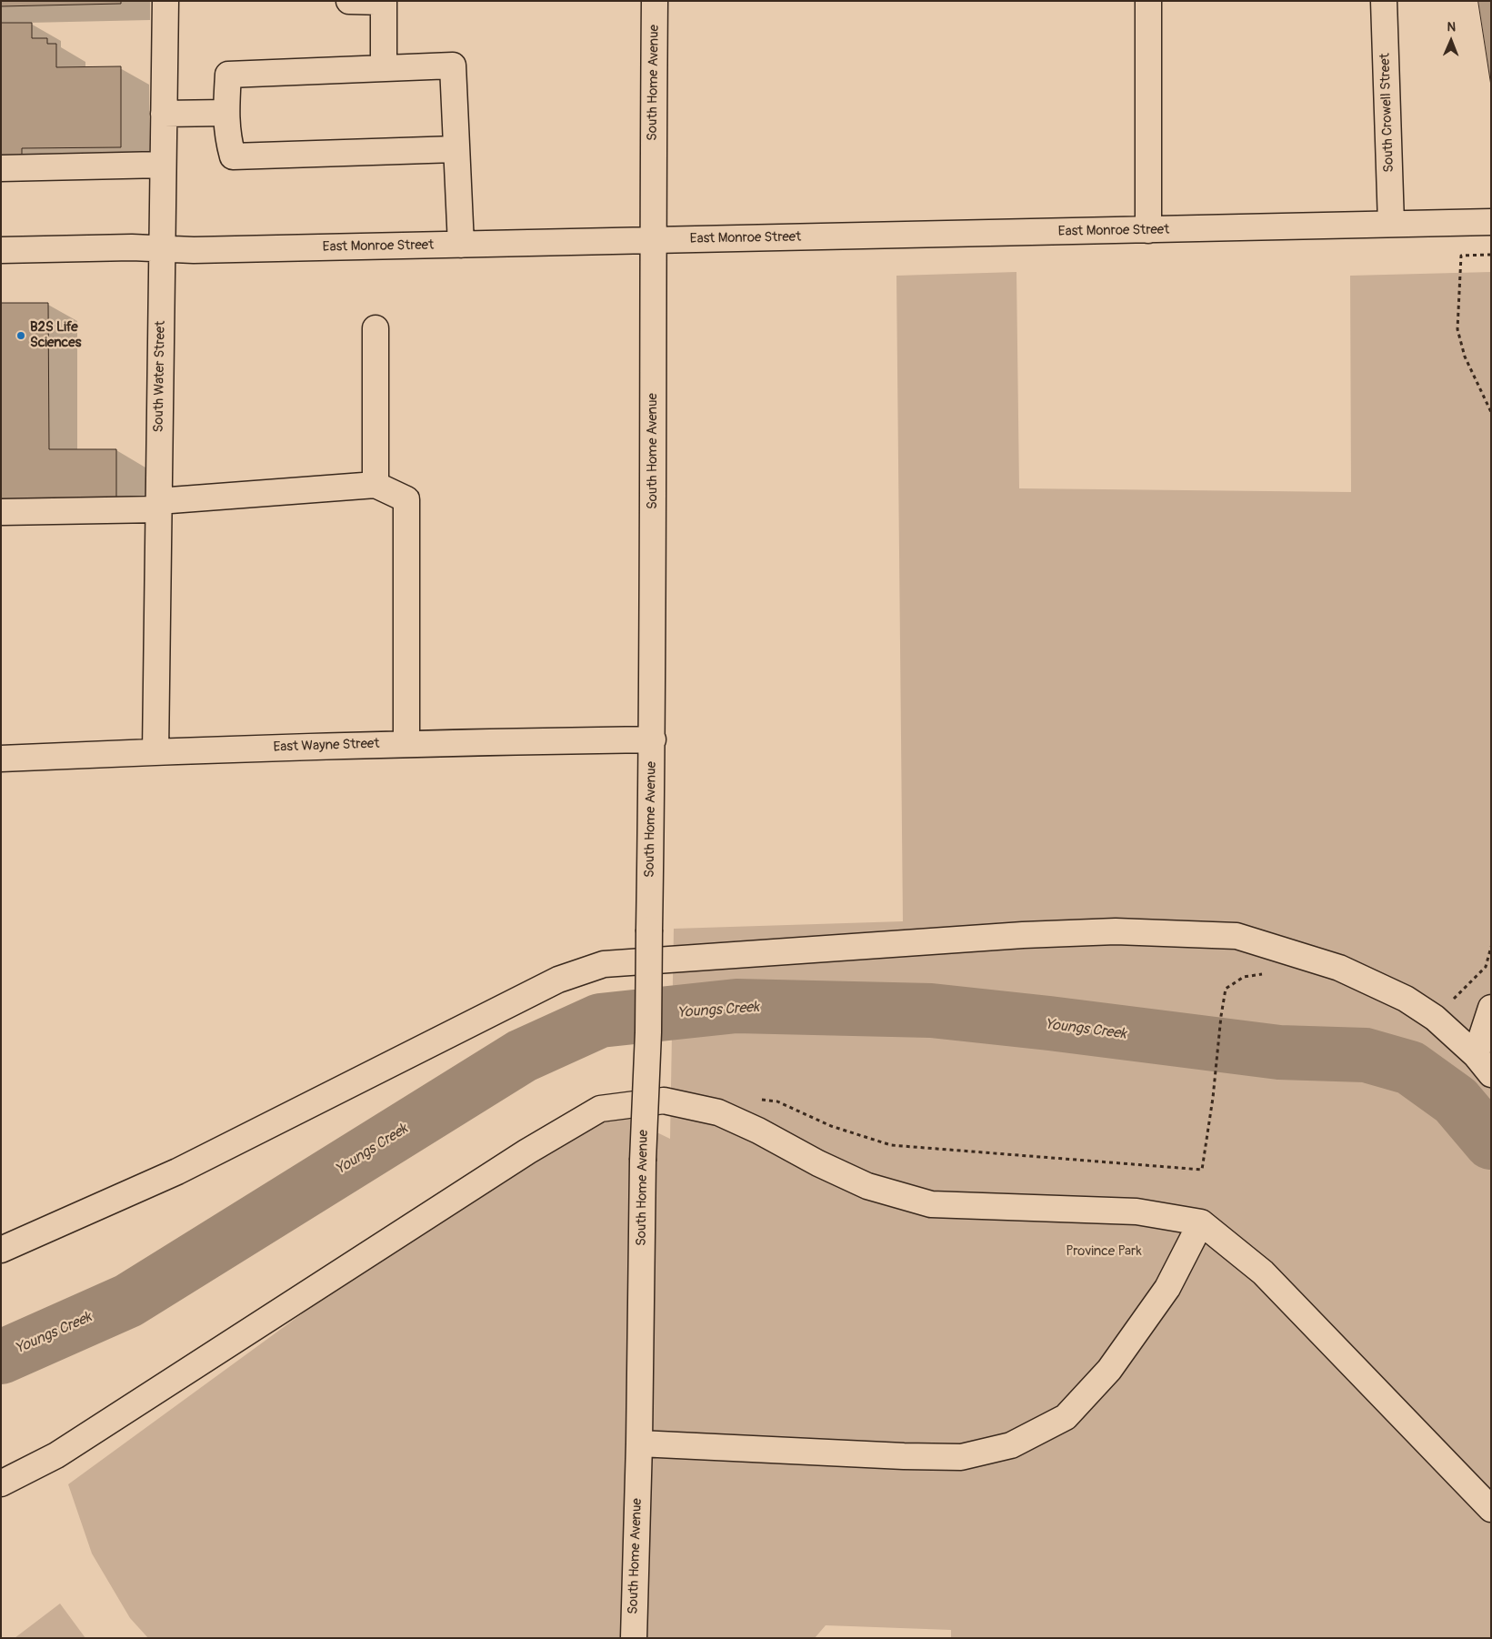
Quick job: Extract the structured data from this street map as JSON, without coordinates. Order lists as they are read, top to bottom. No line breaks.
{"streets":{"street":["South Home Avenue","South Crowell Street","East Monroe Street","South Water Street","East Wayne Street"]},"crossings":[["South Home Avenue","East Monroe Street"],["South Home Avenue","East Wayne Street"],["South Crowell Street","East Monroe Street"],["East Monroe Street","South Water Street"],["South Water Street","East Wayne Street"]],"water":["Youngs Creek"],"parks":["Province Park"],"places":["B2S Life Sciences"],"north":"top"}
